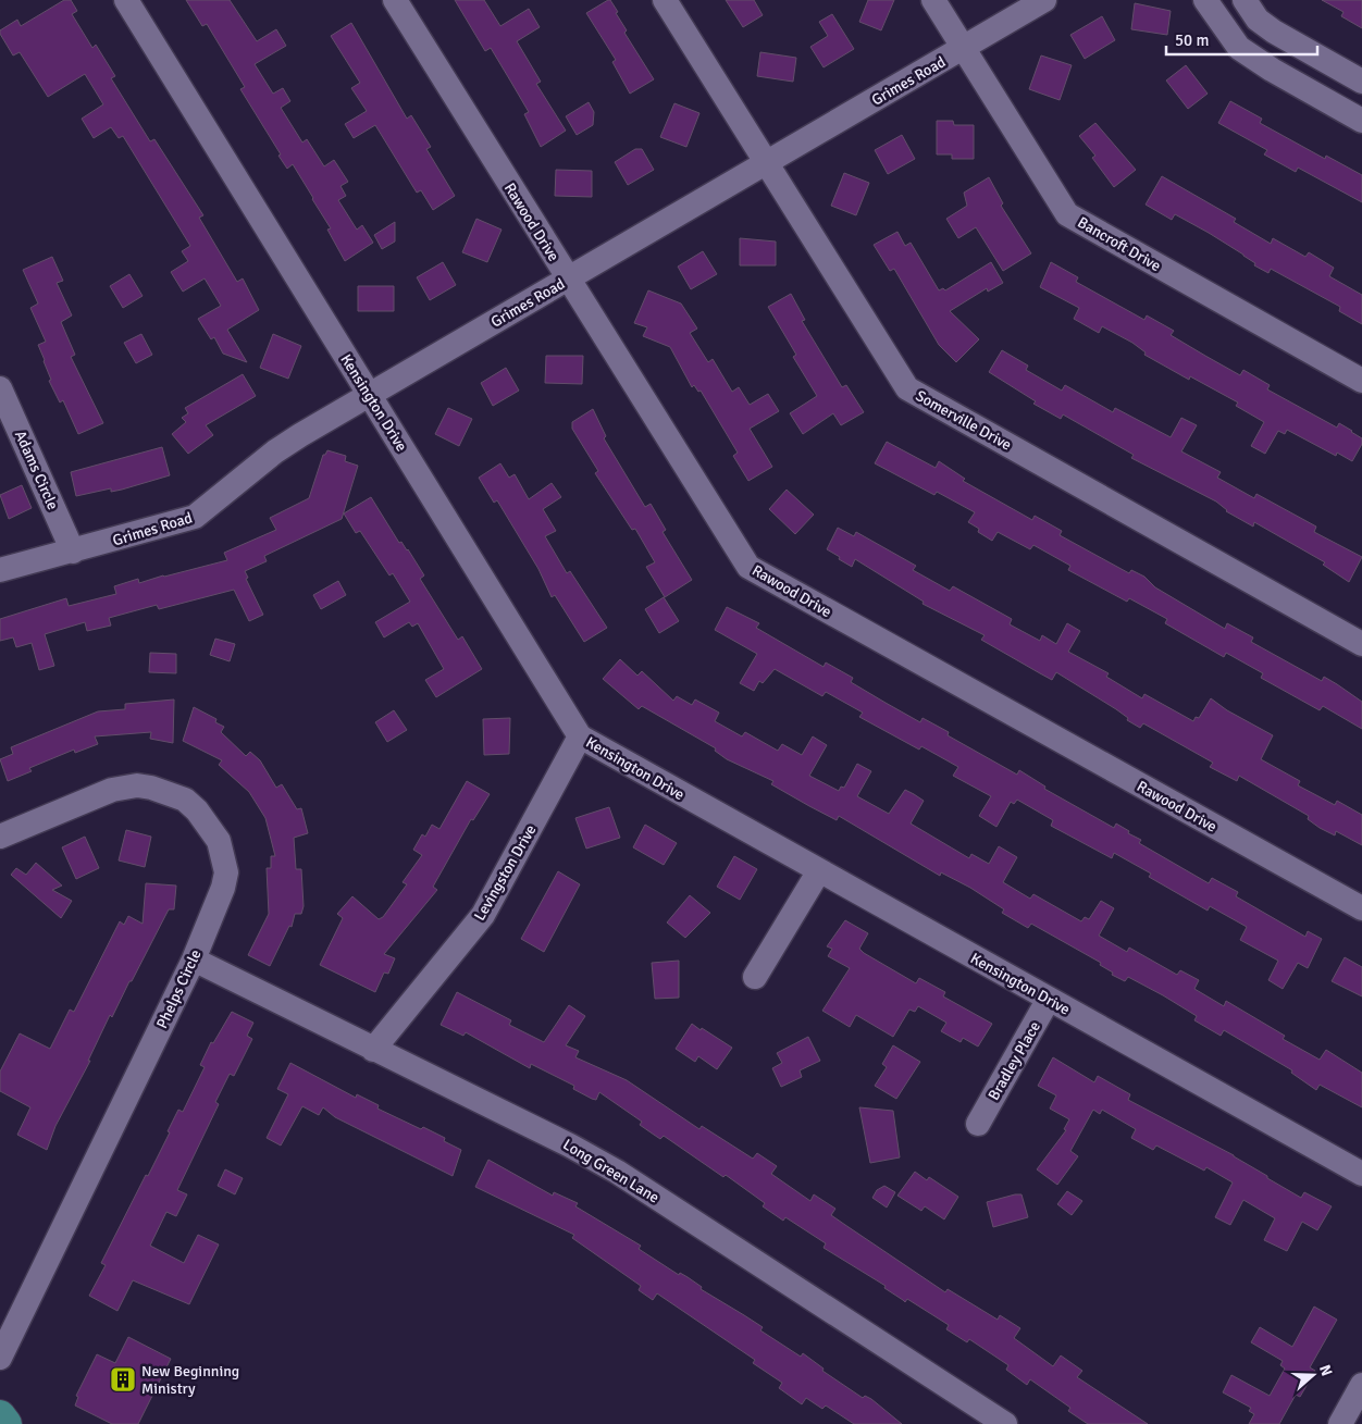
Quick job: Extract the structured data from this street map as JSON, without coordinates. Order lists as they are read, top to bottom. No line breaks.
{"streets":{"street":["Grimes Road","Rawood Drive","Bancroft Drive","Kensington Drive","Somerville Drive","Adams Circle","Levingston Drive","Phelps Circle","Bradley Place","Long Green Lane"]},"crossings":[["Grimes Road","Rawood Drive"],["Grimes Road","Bancroft Drive"],["Grimes Road","Kensington Drive"],["Grimes Road","Somerville Drive"],["Grimes Road","Adams Circle"],["Kensington Drive","Levingston Drive"],["Kensington Drive","Bradley Place"],["Levingston Drive","Long Green Lane"],["Phelps Circle","Long Green Lane"]],"places":{"building":["New Beginning Ministry"]},"scale_bar":"50 m","north":"right"}
